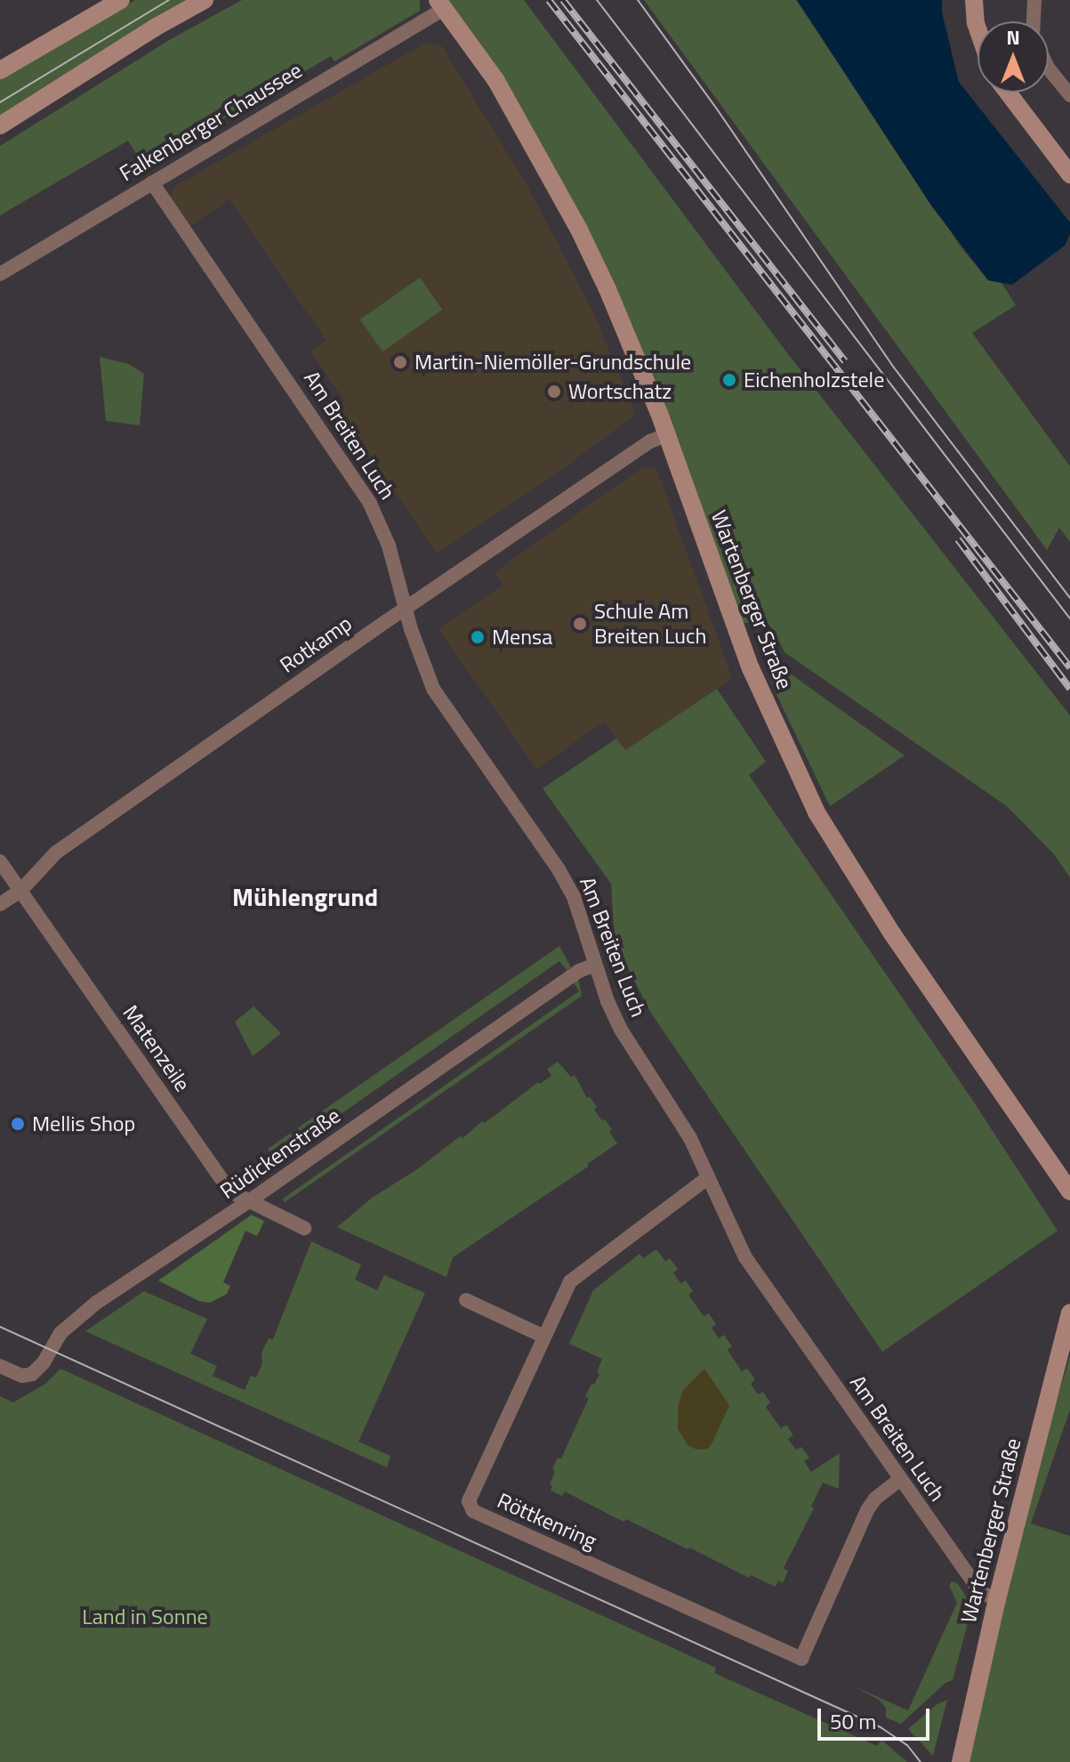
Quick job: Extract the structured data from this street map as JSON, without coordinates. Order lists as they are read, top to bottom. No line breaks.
{"streets":{"street":["Falkenberger Chaussee","Am Breiten Luch","Wartenberger Straße","Rotkamp","Matenzeile","Rüdickenstraße","Röttkenring"]},"crossings":[["Falkenberger Chaussee","Am Breiten Luch"],["Falkenberger Chaussee","Wartenberger Straße"],["Am Breiten Luch","Wartenberger Straße"],["Am Breiten Luch","Rotkamp"],["Am Breiten Luch","Rüdickenstraße"],["Am Breiten Luch","Röttkenring"],["Wartenberger Straße","Rotkamp"],["Rotkamp","Matenzeile"],["Matenzeile","Rüdickenstraße"]],"districts":["Mühlengrund"],"parks":["Land in Sonne"],"places":["Martin-Niemöller-Grundschule","Eichenholzstele","Wortschatz","Schule Am Breiten Luch","Mensa","Mellis Shop"],"scale_bar":"50 m","north":"top"}
